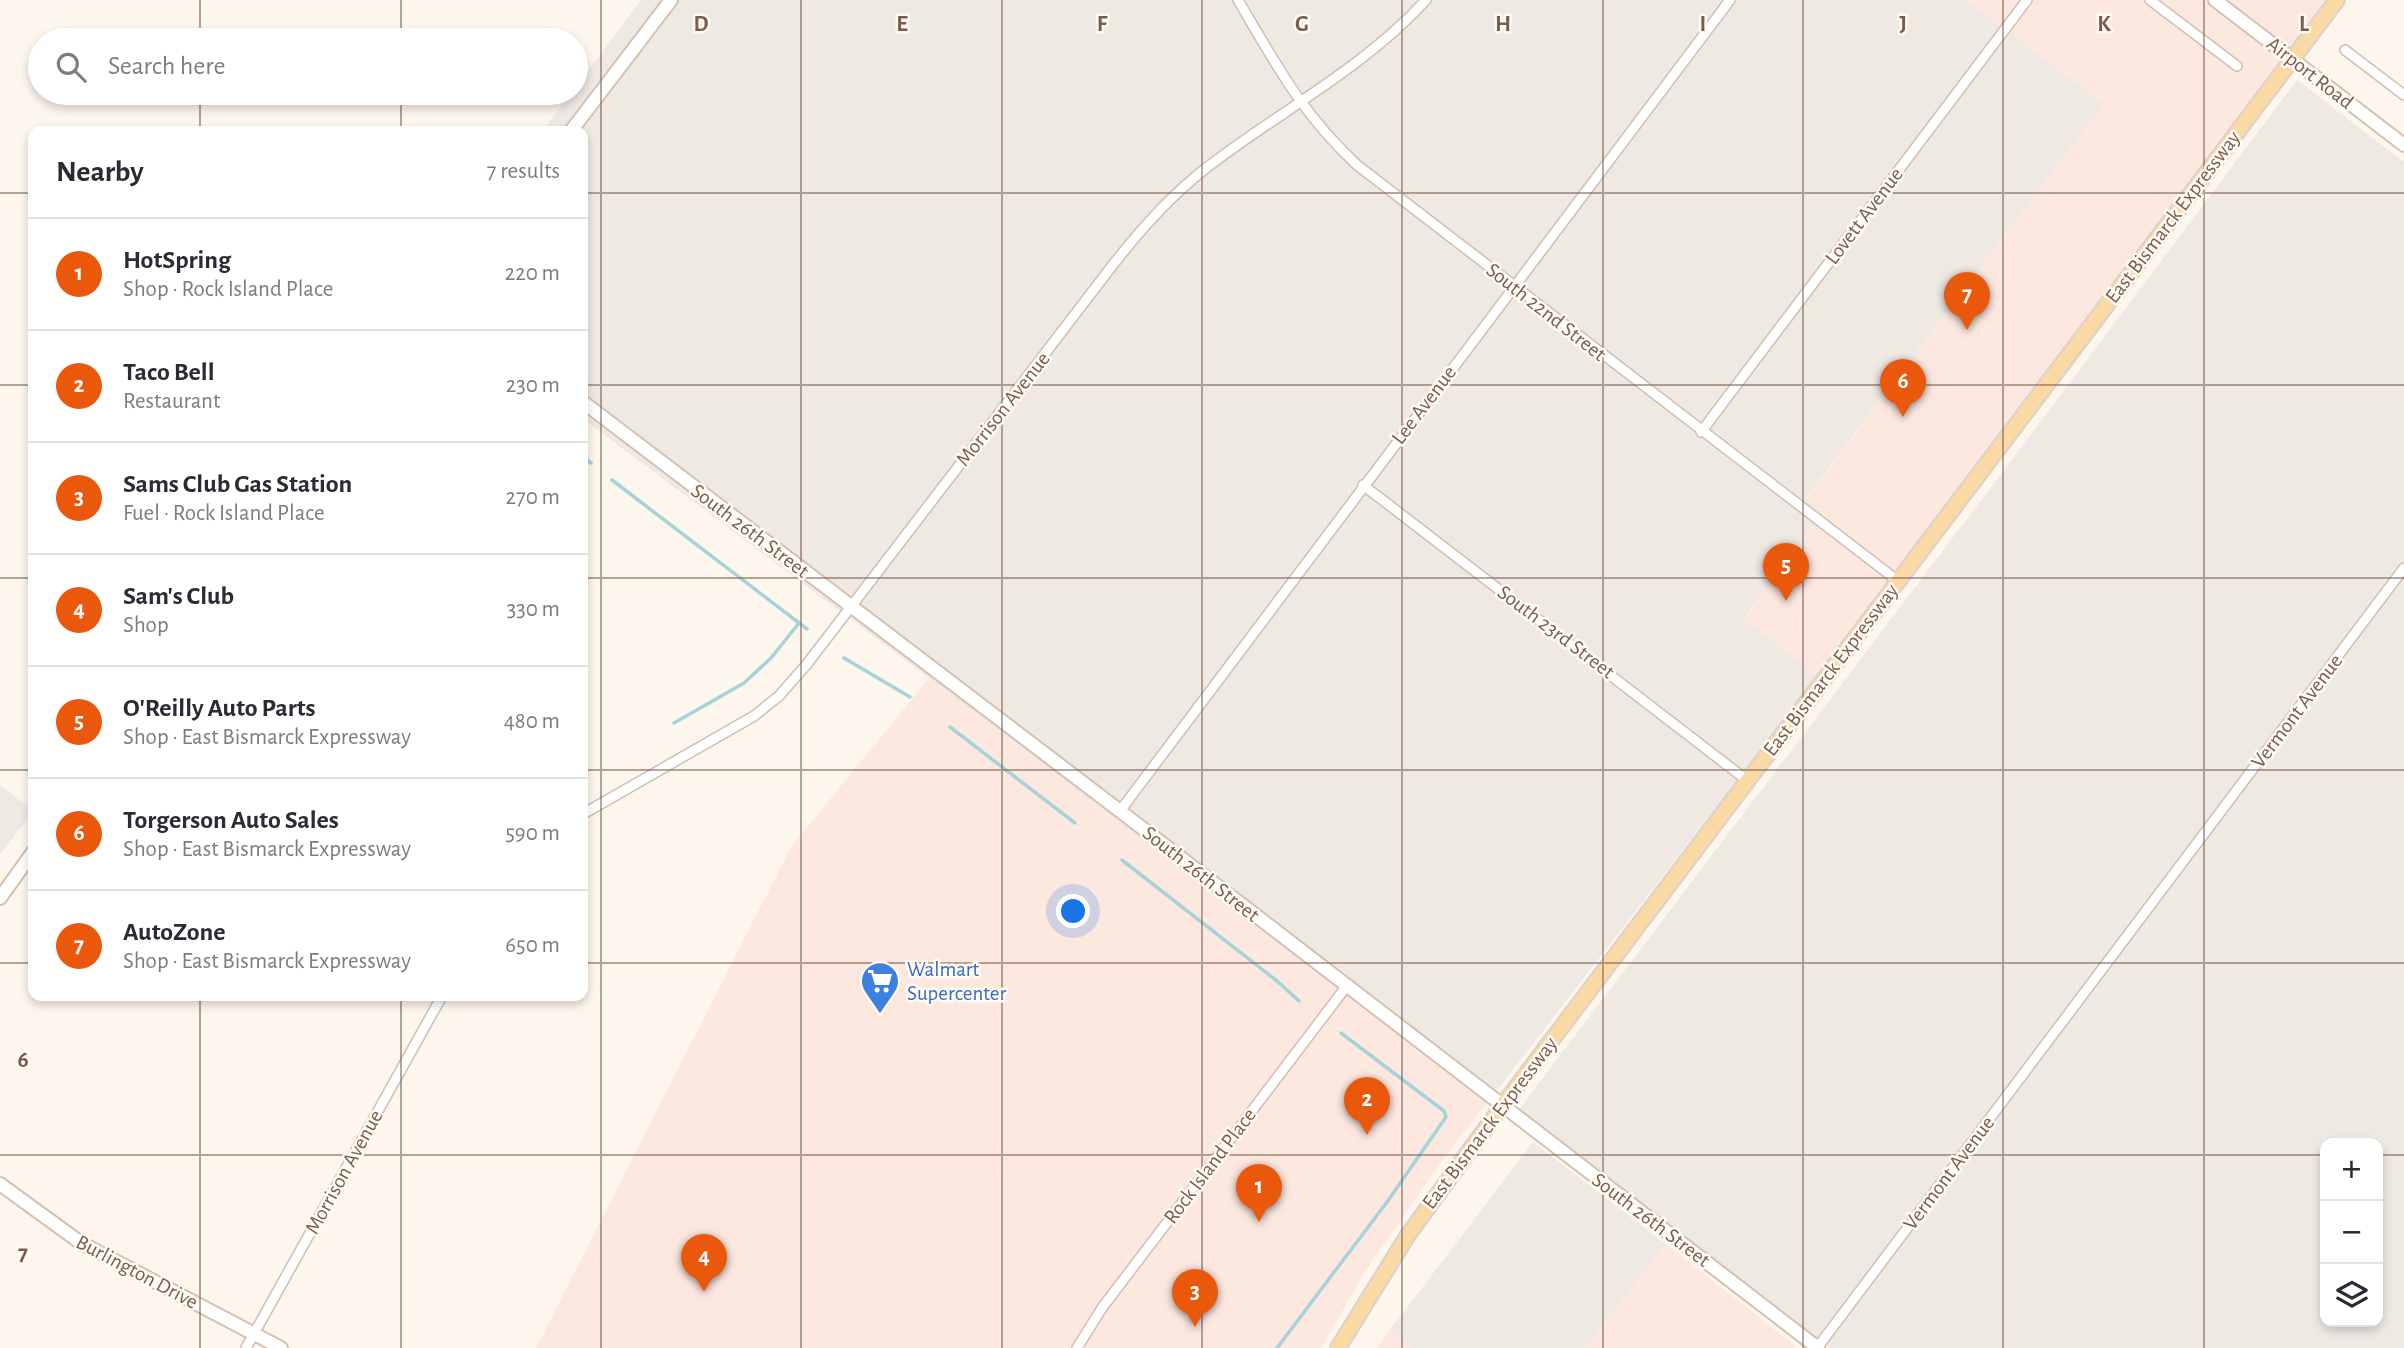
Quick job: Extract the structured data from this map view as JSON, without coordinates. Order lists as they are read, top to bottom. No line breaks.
{"streets":{"main road":["East Bismarck Expressway"],"street":["Airport Road","Lovett Avenue","South 22nd Street","Lee Avenue","Morrison Avenue","South 26th Street","South 23rd Street","Vermont Avenue","Rock Island Place","Burlington Drive"]},"crossings":[["Airport Road","East Bismarck Expressway"],["Lovett Avenue","South 22nd Street"],["East Bismarck Expressway","South 22nd Street"],["East Bismarck Expressway","South 26th Street"],["East Bismarck Expressway","South 23rd Street"],["South 22nd Street","Lee Avenue"],["South 22nd Street","Morrison Avenue"],["Lee Avenue","South 26th Street"],["Lee Avenue","South 23rd Street"],["Morrison Avenue","South 26th Street"],["Morrison Avenue","Burlington Drive"],["South 26th Street","Vermont Avenue"],["South 26th Street","Rock Island Place"]],"places":{"supermarket":["Walmart Supercenter"]},"page":{"search":"Search here","heading":["Nearby","7 results"],"list":[{"mark":"1","name":"HotSpring","note":"Shop · Rock Island Place","value":"220 m"},{"mark":"2","name":"Taco Bell","note":"Restaurant","value":"230 m"},{"mark":"3","name":"Sams Club Gas Station","note":"Fuel · Rock Island Place","value":"270 m"},{"mark":"4","name":"Sam's Club","note":"Shop","value":"330 m"},{"mark":"5","name":"O'Reilly Auto Parts","note":"Shop · East Bismarck Expressway","value":"480 m"},{"mark":"6","name":"Torgerson Auto Sales","note":"Shop · East Bismarck Expressway","value":"590 m"},{"mark":"7","name":"AutoZone","note":"Shop · East Bismarck Expressway","value":"650 m"}],"pins":["7","6","5","2","1","4","3"],"map_buttons":["+","−"]},"grid":{"columns":["D","E","F","G","H","I","J","K","L"],"rows":["6","7"]}}
